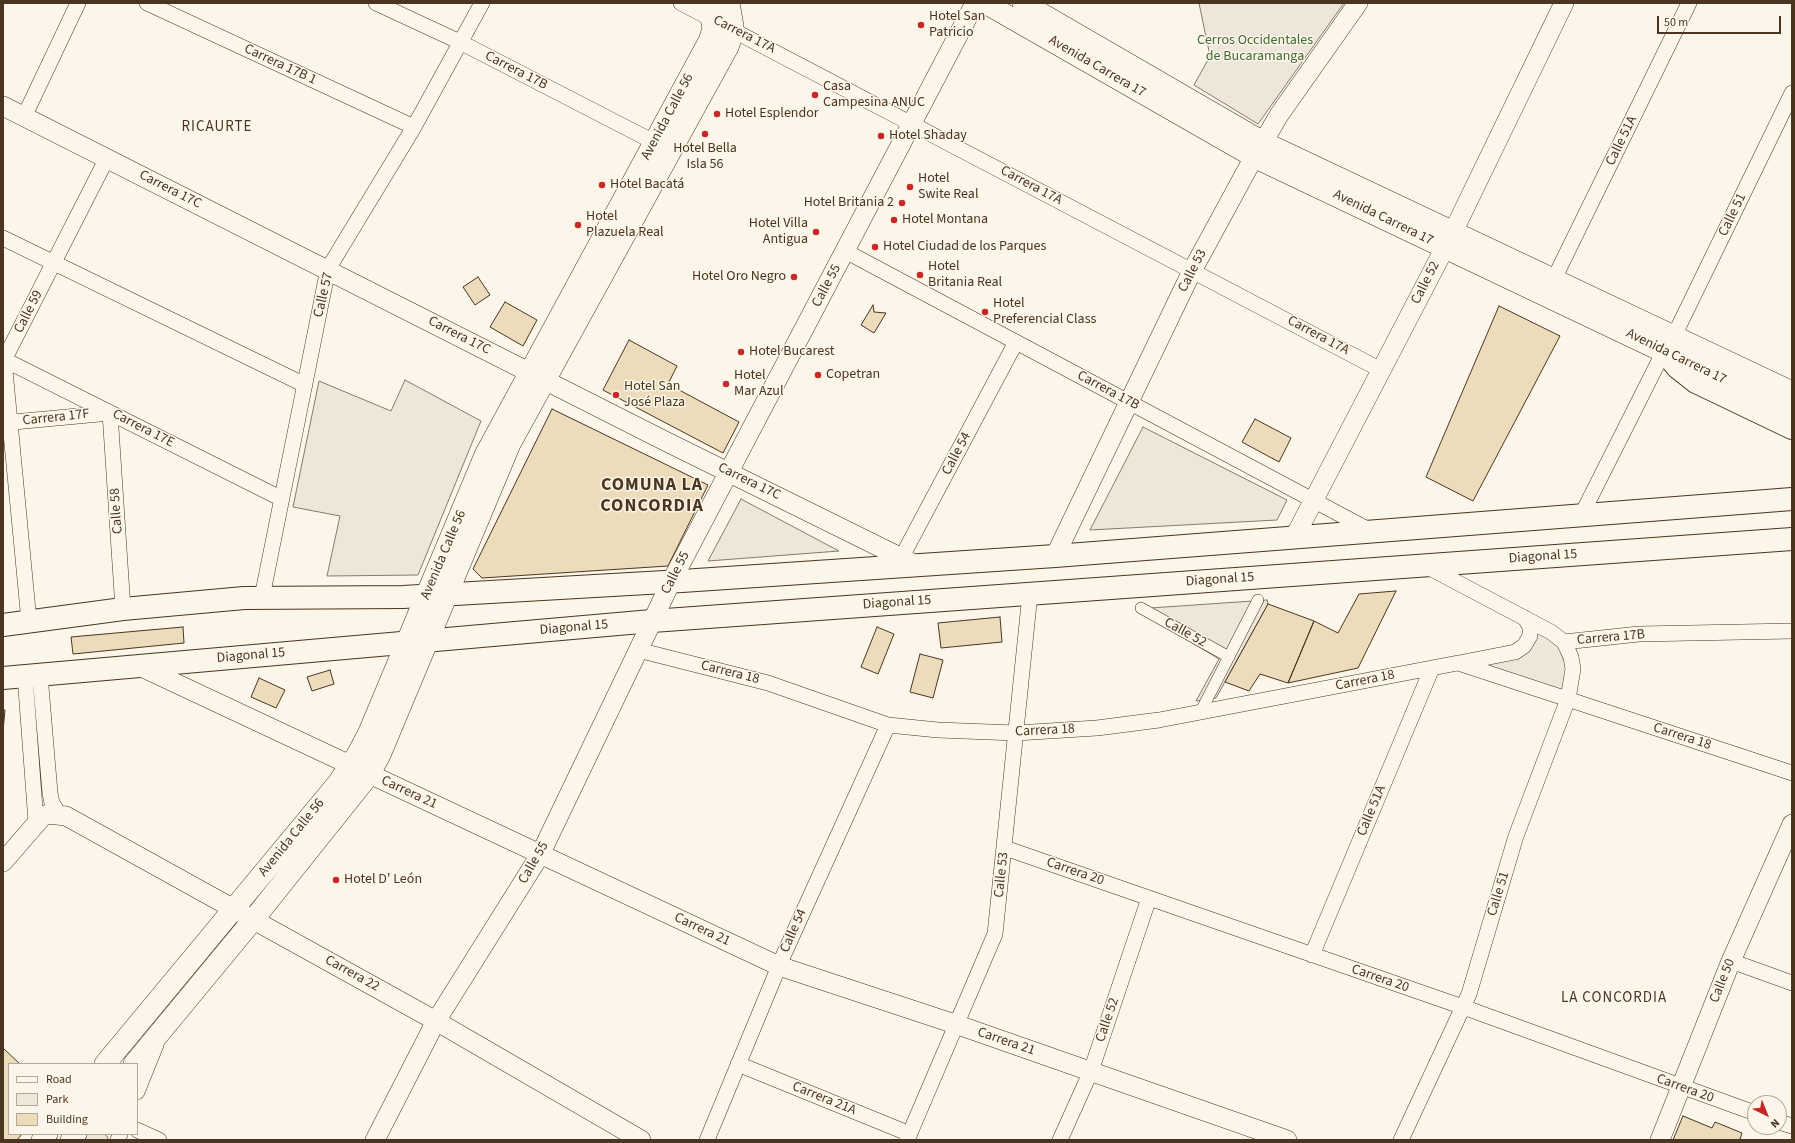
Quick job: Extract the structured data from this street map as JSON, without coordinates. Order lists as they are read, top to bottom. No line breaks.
{"streets":{"main road":["Avenida Carrera 17","Avenida Calle 56","Diagonal 15"],"street":["Carrera 17A","Carrera 17B 1","Carrera 17B","Calle 51A","Carrera 17C","Calle 51","Calle 53","Calle 52","Calle 55","Calle 57","Calle 59","Carrera 17F","Carrera 17E","Calle 54","Calle 58","Carrera 18","Carrera 21","Carrera 20","Carrera 22","Calle 50","Carrera 21A"]},"crossings":[["Carrera 17A","Avenida Calle 56"],["Carrera 17A","Calle 53"],["Carrera 17A","Calle 52"],["Carrera 17A","Calle 55"],["Carrera 17B 1","Calle 57"],["Avenida Carrera 17","Calle 51A"],["Avenida Carrera 17","Calle 51"],["Avenida Carrera 17","Calle 53"],["Avenida Carrera 17","Calle 52"],["Carrera 17B","Avenida Calle 56"],["Carrera 17B","Calle 51"],["Carrera 17B","Calle 53"],["Carrera 17B","Calle 52"],["Carrera 17B","Calle 55"],["Carrera 17B","Calle 57"],["Carrera 17B","Calle 54"],["Carrera 17B","Diagonal 15"],["Carrera 17B","Carrera 18"],["Avenida Calle 56","Carrera 17C"],["Avenida Calle 56","Diagonal 15"],["Avenida Calle 56","Carrera 21"],["Avenida Calle 56","Carrera 22"],["Calle 51A","Carrera 18"],["Calle 51A","Carrera 20"],["Carrera 17C","Calle 55"],["Carrera 17C","Calle 57"],["Carrera 17C","Calle 59"],["Carrera 17C","Calle 54"],["Calle 51","Carrera 18"],["Calle 51","Carrera 20"],["Calle 53","Diagonal 15"],["Calle 53","Carrera 18"],["Calle 53","Carrera 21"],["Calle 53","Carrera 20"],["Calle 53","Carrera 21A"],["Calle 52","Carrera 21"],["Calle 52","Carrera 20"],["Calle 55","Diagonal 15"],["Calle 55","Carrera 18"],["Calle 55","Carrera 21"],["Calle 55","Carrera 22"],["Calle 57","Carrera 17E"],["Calle 59","Carrera 17E"],["Carrera 17F","Carrera 17E"],["Carrera 17F","Calle 58"],["Carrera 17E","Calle 58"],["Calle 54","Carrera 18"],["Calle 54","Carrera 21"],["Calle 54","Carrera 21A"],["Diagonal 15","Carrera 21"],["Carrera 20","Calle 50"]],"districts":["RICAURTE","COMUNA LA CONCORDIA","LA CONCORDIA"],"parks":["Cerros Occidentales de Bucaramanga"],"places":["Hotel San Patricio","Casa Campesina ANUC","Hotel Esplendor","Hotel Bella Isla 56","Hotel Shaday","Hotel Bacatá","Hotel Swite Real","Hotel Britania 2","Hotel Montana","Hotel Plazuela Real","Hotel Villa Antigua","Hotel Ciudad de los Parques","Hotel Britania Real","Hotel Oro Negro","Hotel Preferencial Class","Hotel Bucarest","Copetran","Hotel Mar Azul","Hotel San José Plaza","Hotel D' León"],"legend":["Road","Park","Building"],"scale_bar":"50 m","north":"bottom right"}
